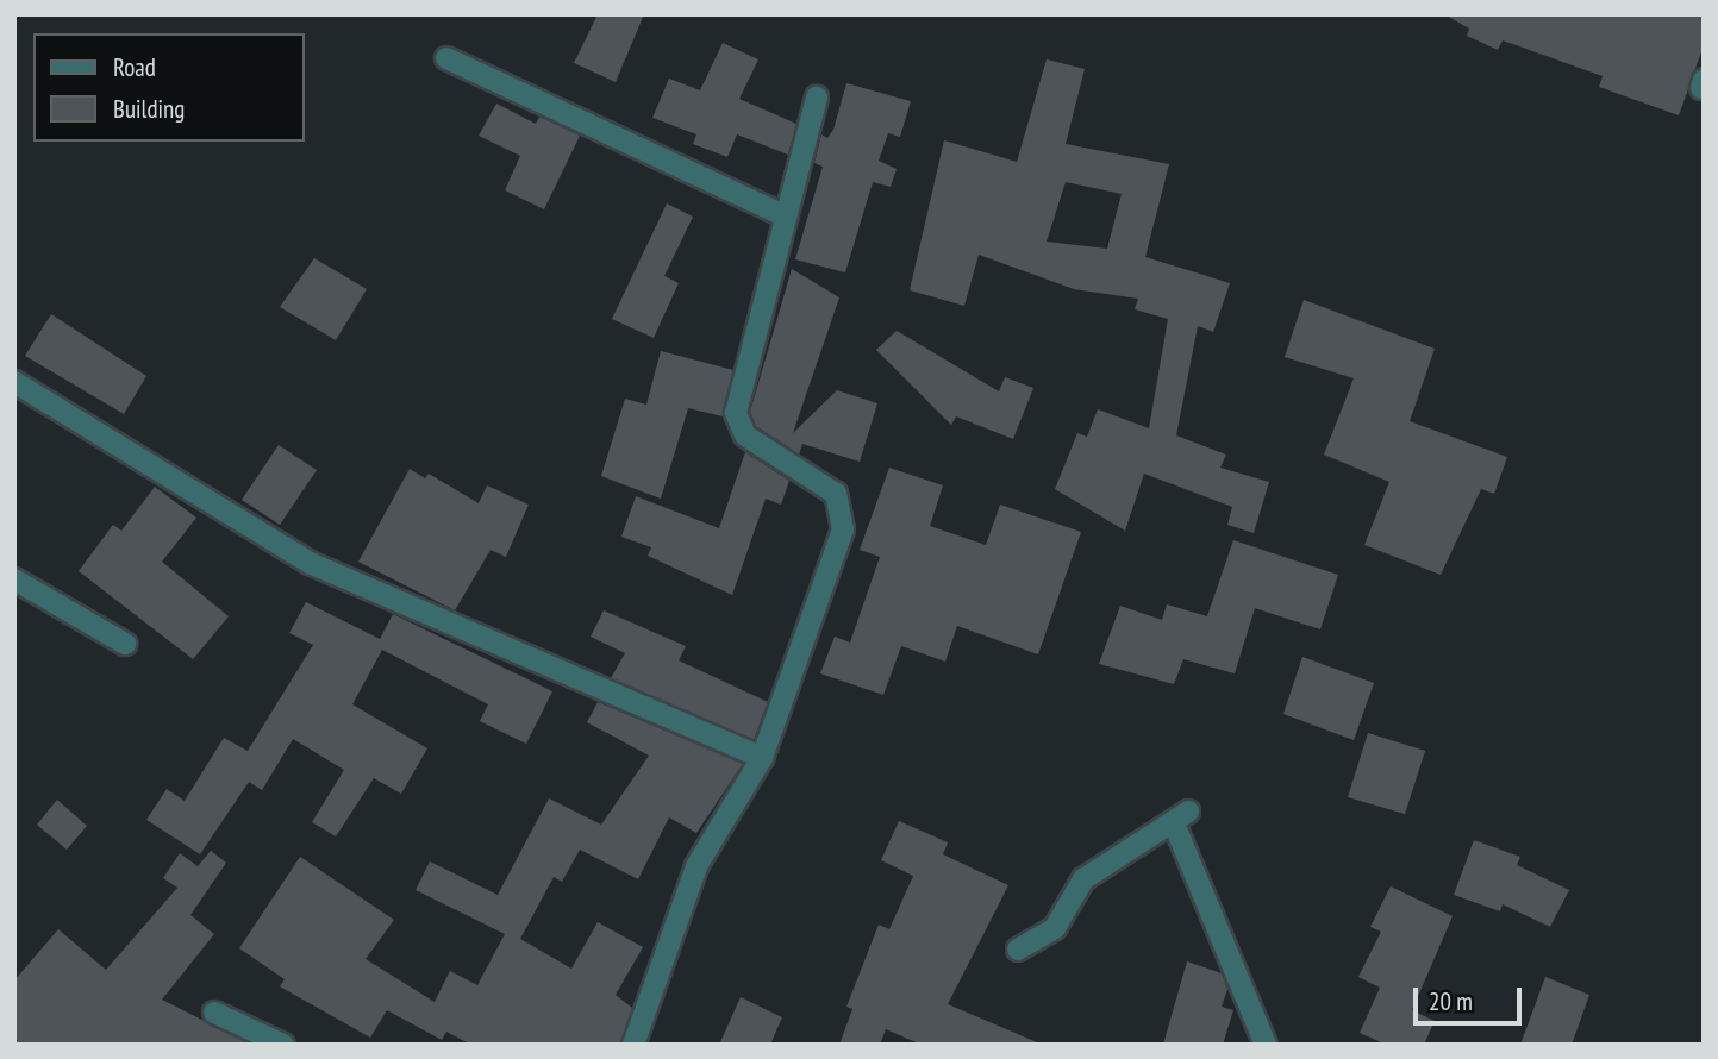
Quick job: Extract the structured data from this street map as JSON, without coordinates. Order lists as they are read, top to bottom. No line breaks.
{"legend":["Road","Building"],"scale_bar":"20 m"}
